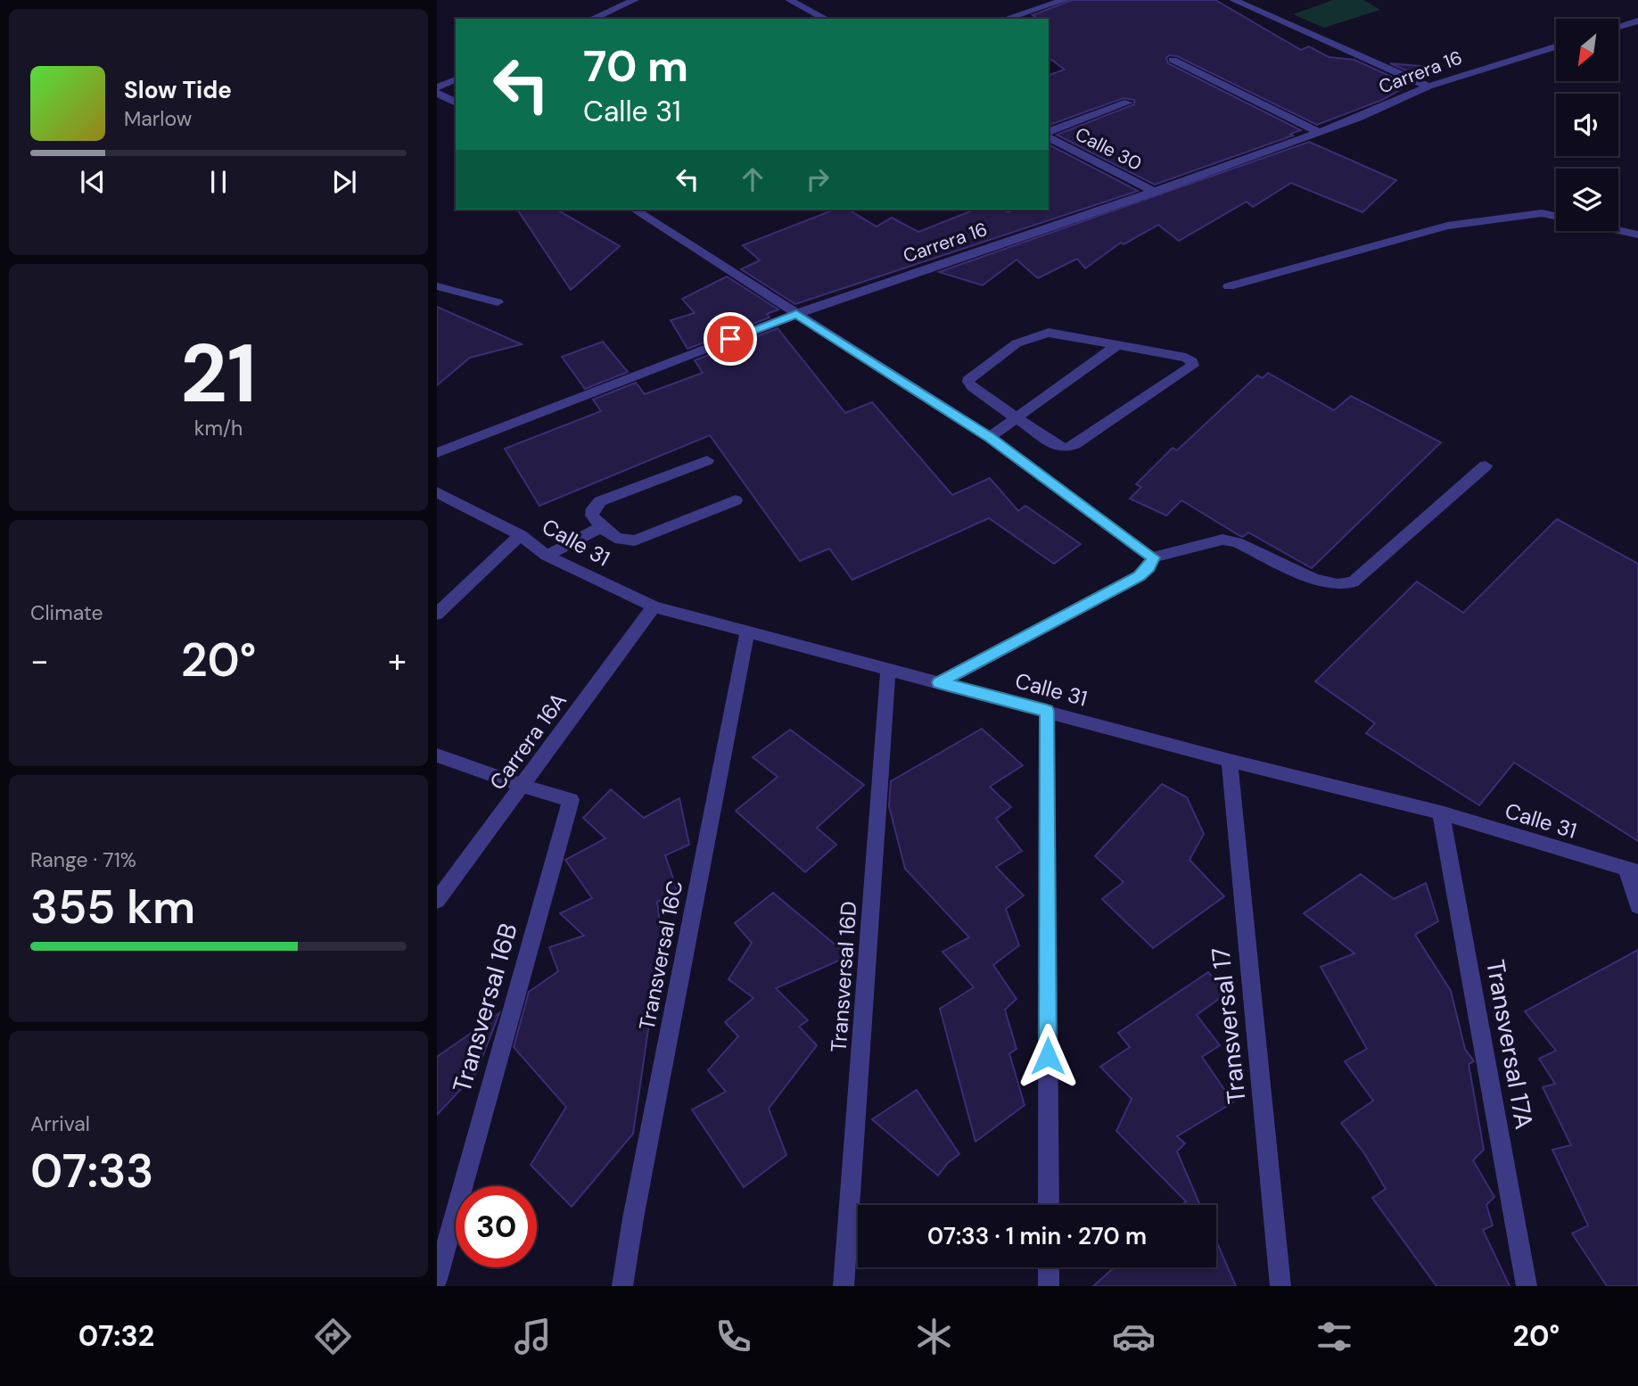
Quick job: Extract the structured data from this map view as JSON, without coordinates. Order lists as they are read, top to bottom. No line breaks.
{"streets":{"street":["Carrera 16","Calle 30","Calle 31","Carrera 16A","Transversal 16C","Transversal 16D","Transversal 16B","Transversal 17","Transversal 17A"]},"crossings":[["Carrera 16","Calle 30"],["Calle 31","Carrera 16A"],["Calle 31","Transversal 16C"],["Calle 31","Transversal 16D"],["Calle 31","Transversal 17"],["Calle 31","Transversal 17A"],["Carrera 16A","Transversal 16B"]],"north":"bottom left","page":{"turn":["70 m","Calle 31"],"song":["Slow Tide","Marlow"],"tile":[["21","km/h"],"Climate",["Range · 71%","355 km"],["Arrival","07:33"]],"heat":["−","20°","+"],"limit":"30","trip":"07:33 · 1 min · 270 m","tabs":["07:32","20°"]}}
